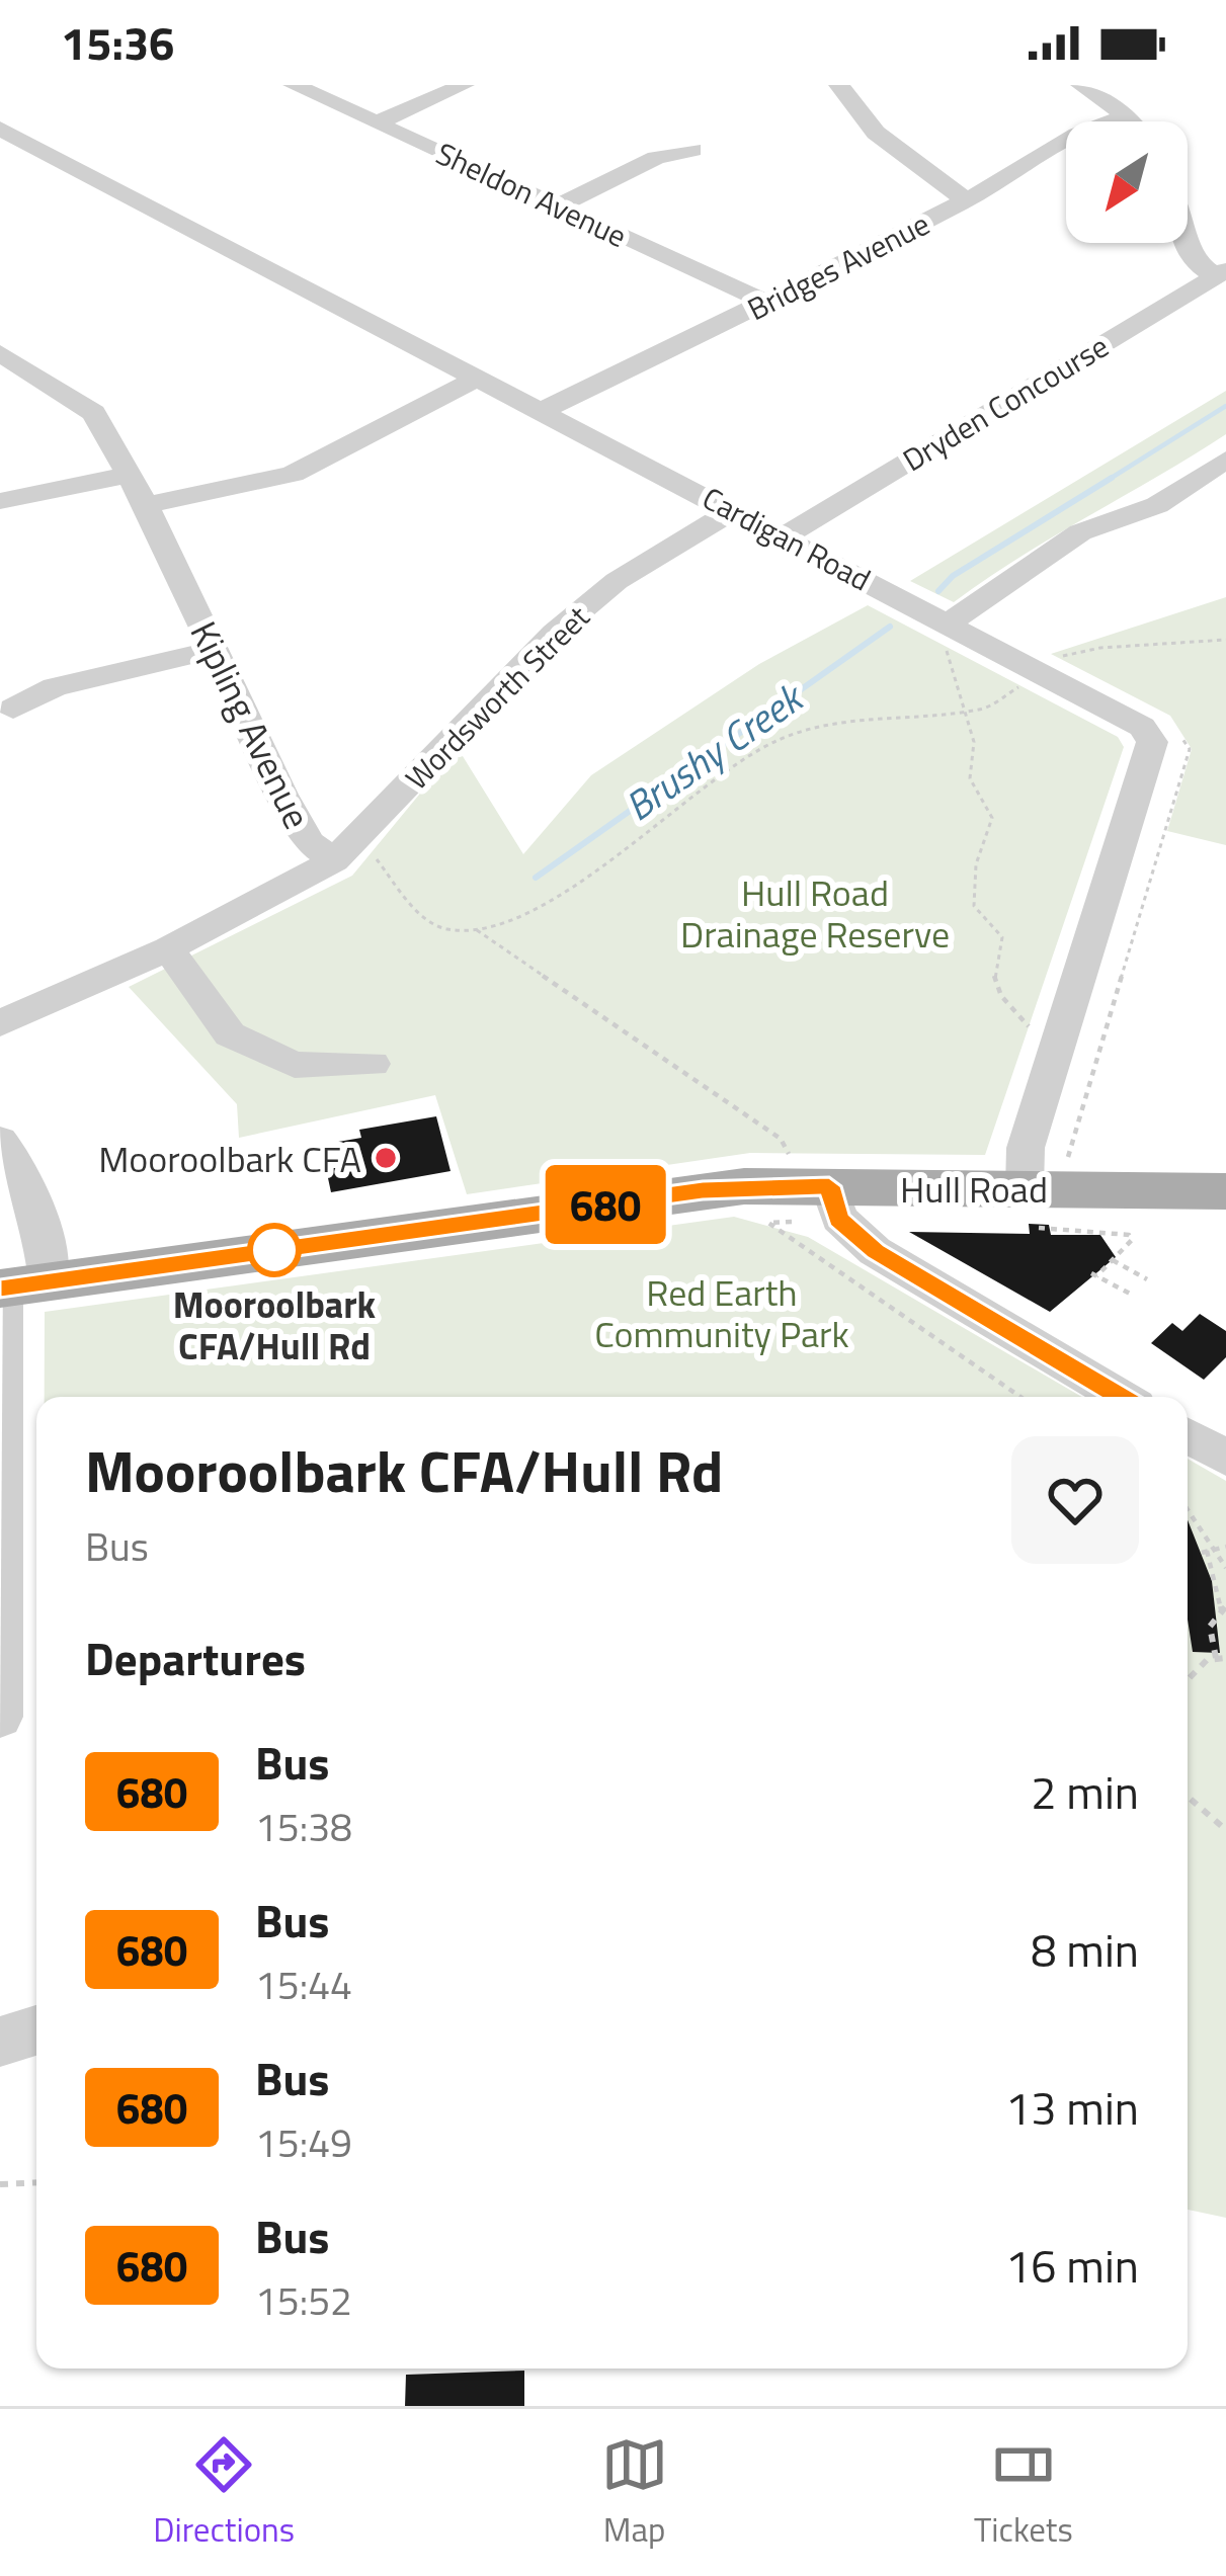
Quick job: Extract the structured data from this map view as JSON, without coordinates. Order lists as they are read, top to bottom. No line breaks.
{"streets":{"main road":["Hull Road"],"street":["Sheldon Avenue","Bridges Avenue","Dryden Concourse","Cardigan Road","Wordsworth Street","Kipling Avenue"]},"crossings":[["Sheldon Avenue","Bridges Avenue"],["Bridges Avenue","Cardigan Road"],["Dryden Concourse","Cardigan Road"],["Cardigan Road","Wordsworth Street"],["Cardigan Road","Hull Road"],["Wordsworth Street","Kipling Avenue"]],"water":["Brushy Creek"],"parks":["Hull Road Drainage Reserve","Red Earth Community Park"],"places":["Mooroolbark CFA","Mooroolbark CFA/Hull Rd"],"lines":["bus line 680"],"north":"bottom left","page":{"status":"15:36","on_map":"680","heading":[["Mooroolbark CFA/Hull Rd","Bus"],"Departures"],"list":[{"mark":"680","name":"Bus","note":"15:38","value":"2 min"},{"mark":"680","name":"Bus","note":"15:44","value":"8 min"},{"mark":"680","name":"Bus","note":"15:49","value":"13 min"},{"mark":"680","name":"Bus","note":"15:52","value":"16 min"}],"tabs":["Directions","Map","Tickets"]}}
